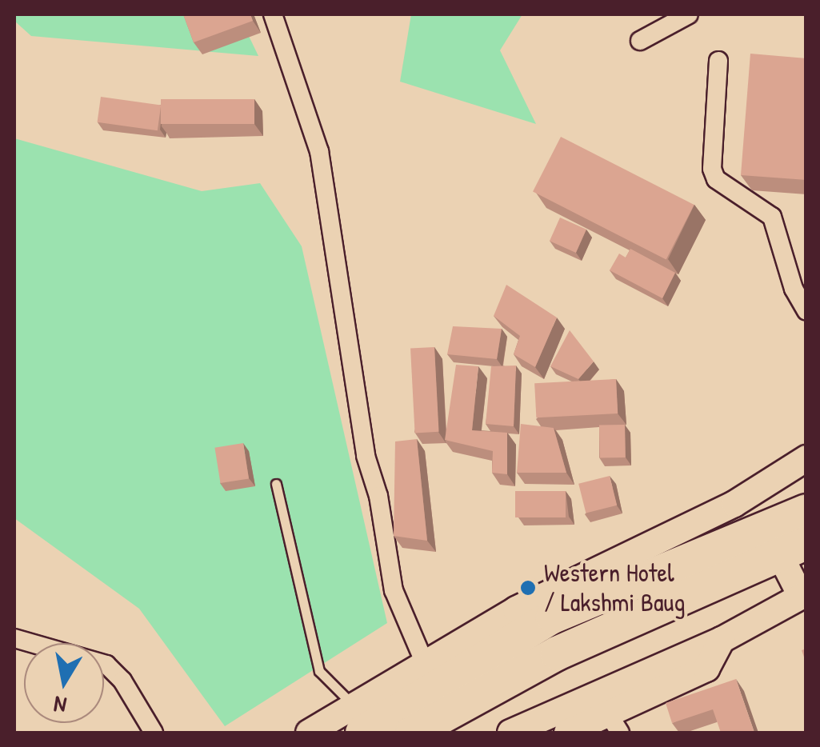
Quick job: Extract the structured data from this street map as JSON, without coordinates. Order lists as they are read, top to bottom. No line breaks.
{"places":["Western Hotel / Lakshmi Baug"],"north":"bottom"}
